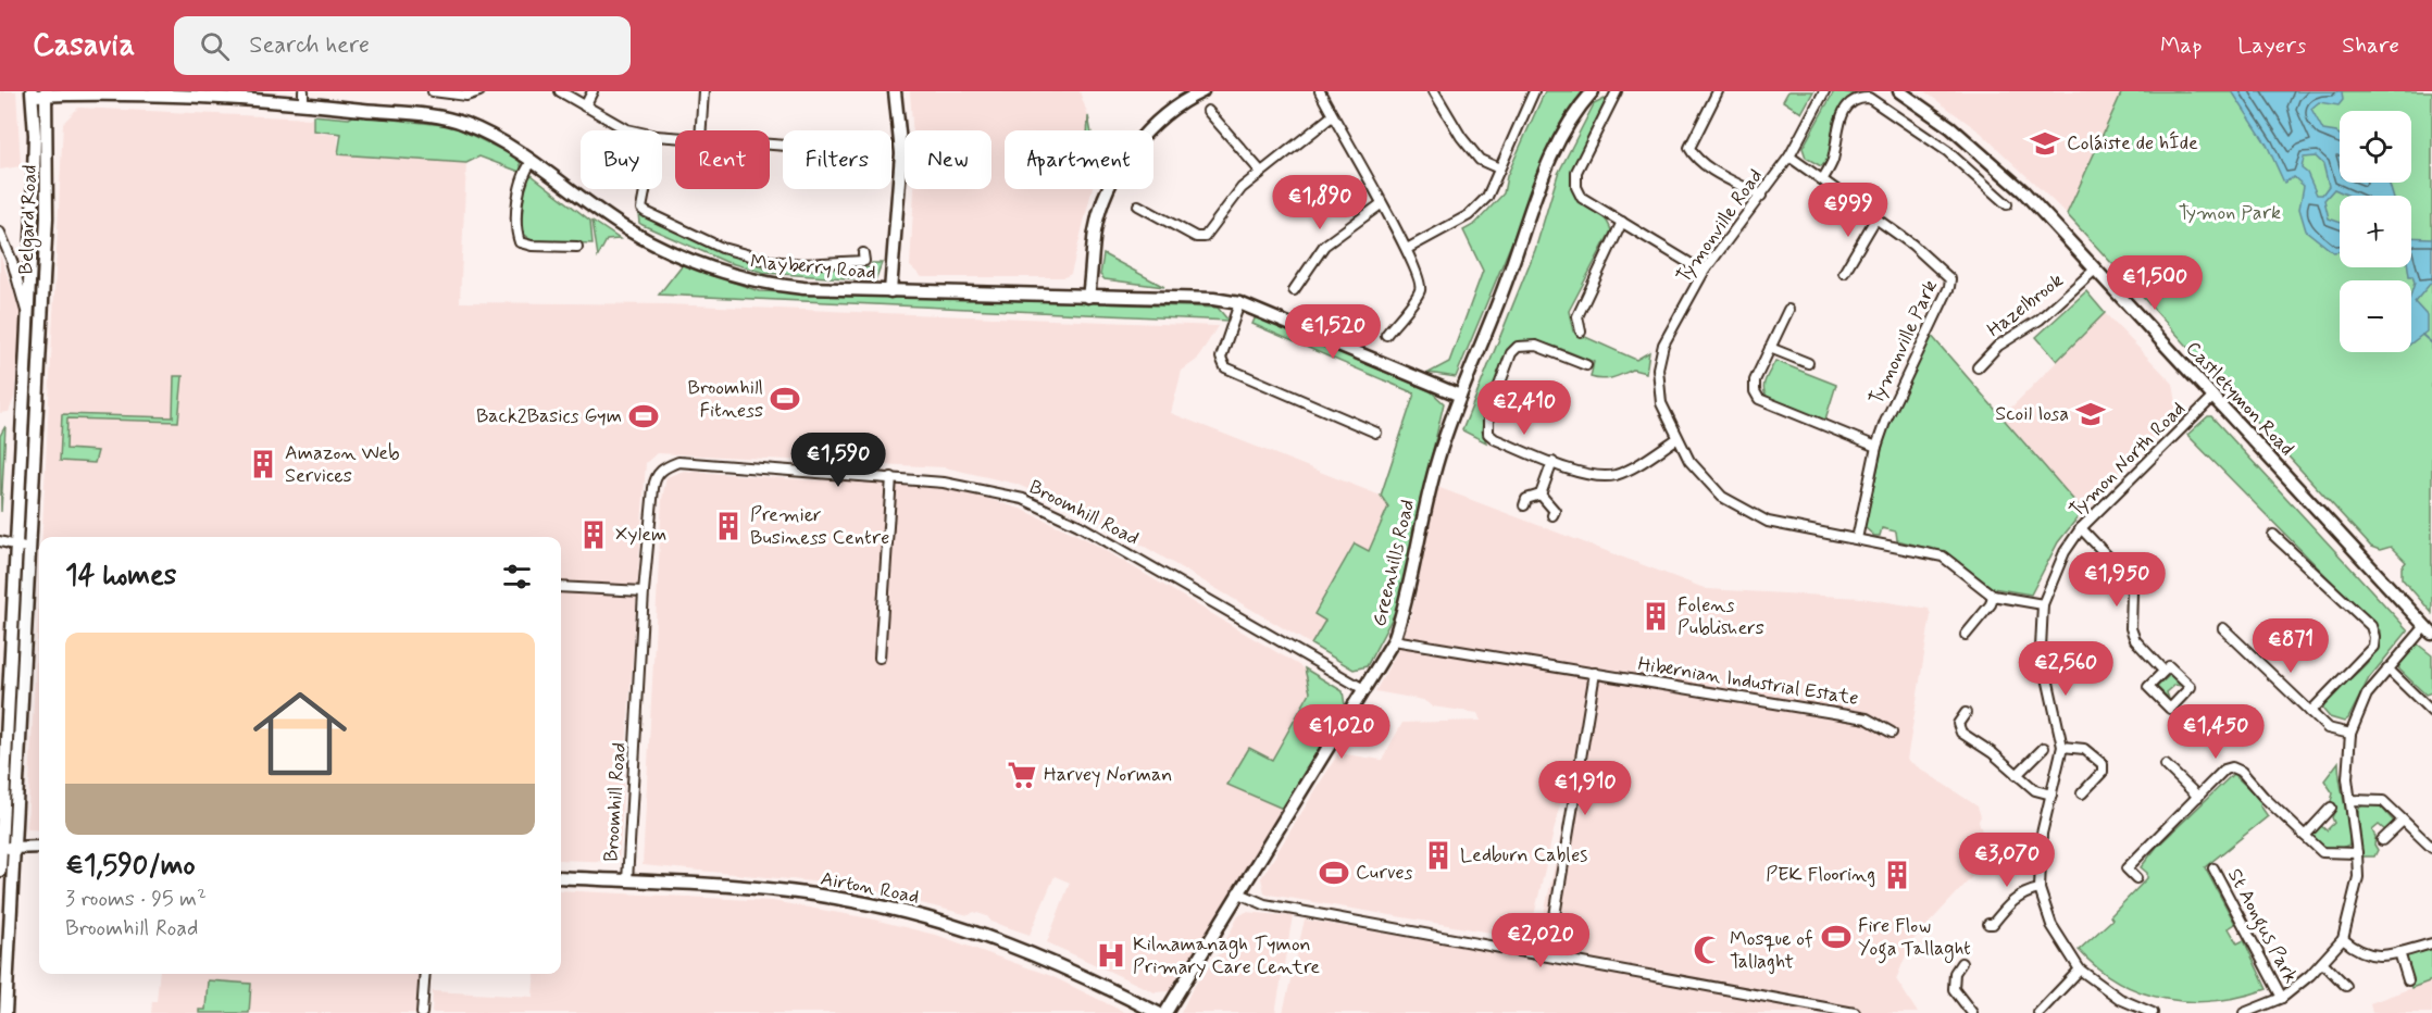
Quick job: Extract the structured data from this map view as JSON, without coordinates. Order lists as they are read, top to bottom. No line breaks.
{"streets":{"street":["Belgard Road","Tymonville Road","Mayberry Road","Hazelbrook","Tymonville Park","Castletymon Road","Tymon North Road","Broomhill Road","Greenhills Road","Hibernian Industrial Estate","Airton Road","St Aongus Park"]},"crossings":[["Belgard Road","Mayberry Road"],["Tymonville Road","Tymonville Park"],["Mayberry Road","Greenhills Road"],["Hazelbrook","Castletymon Road"],["Castletymon Road","Tymon North Road"],["Broomhill Road","Greenhills Road"],["Broomhill Road","Airton Road"],["Greenhills Road","Hibernian Industrial Estate"]],"parks":["Tymon Park"],"places":{"school or university":["Coláiste de hÍde","Scoil Iosa"],"sports":["Broomhill Fitness","Back2Basics Gym","Curves","Fire Flow Yoga Tallaght"],"building":["Amazon Web Services","Premier Business Centre","Xylem","Folens Publishers","Ledburn Cables","PEK Flooring"],"supermarket":["Harvey Norman"],"mosque":["Mosque of Tallaght"],"hospital":["Kilnamanagh Tymon Primary Care Centre"]},"page":{"header":"Casavia","search":"Search here","nav":["Map","Layers","Share"],"map_buttons":["+","−"],"chip":["Buy","Rent","Filters","New","Apartment"],"price":["€1,890","€999","€1,500","€1,520","€2,410","€1,590","€1,950","€871","€2,560","€1,020","€1,450","€1,910","€3,070","€2,020"],"heading":"14 homes","list":[{"name":"€1,590/mo","note":"3 rooms · 95 m² · Broomhill Road"}]}}
